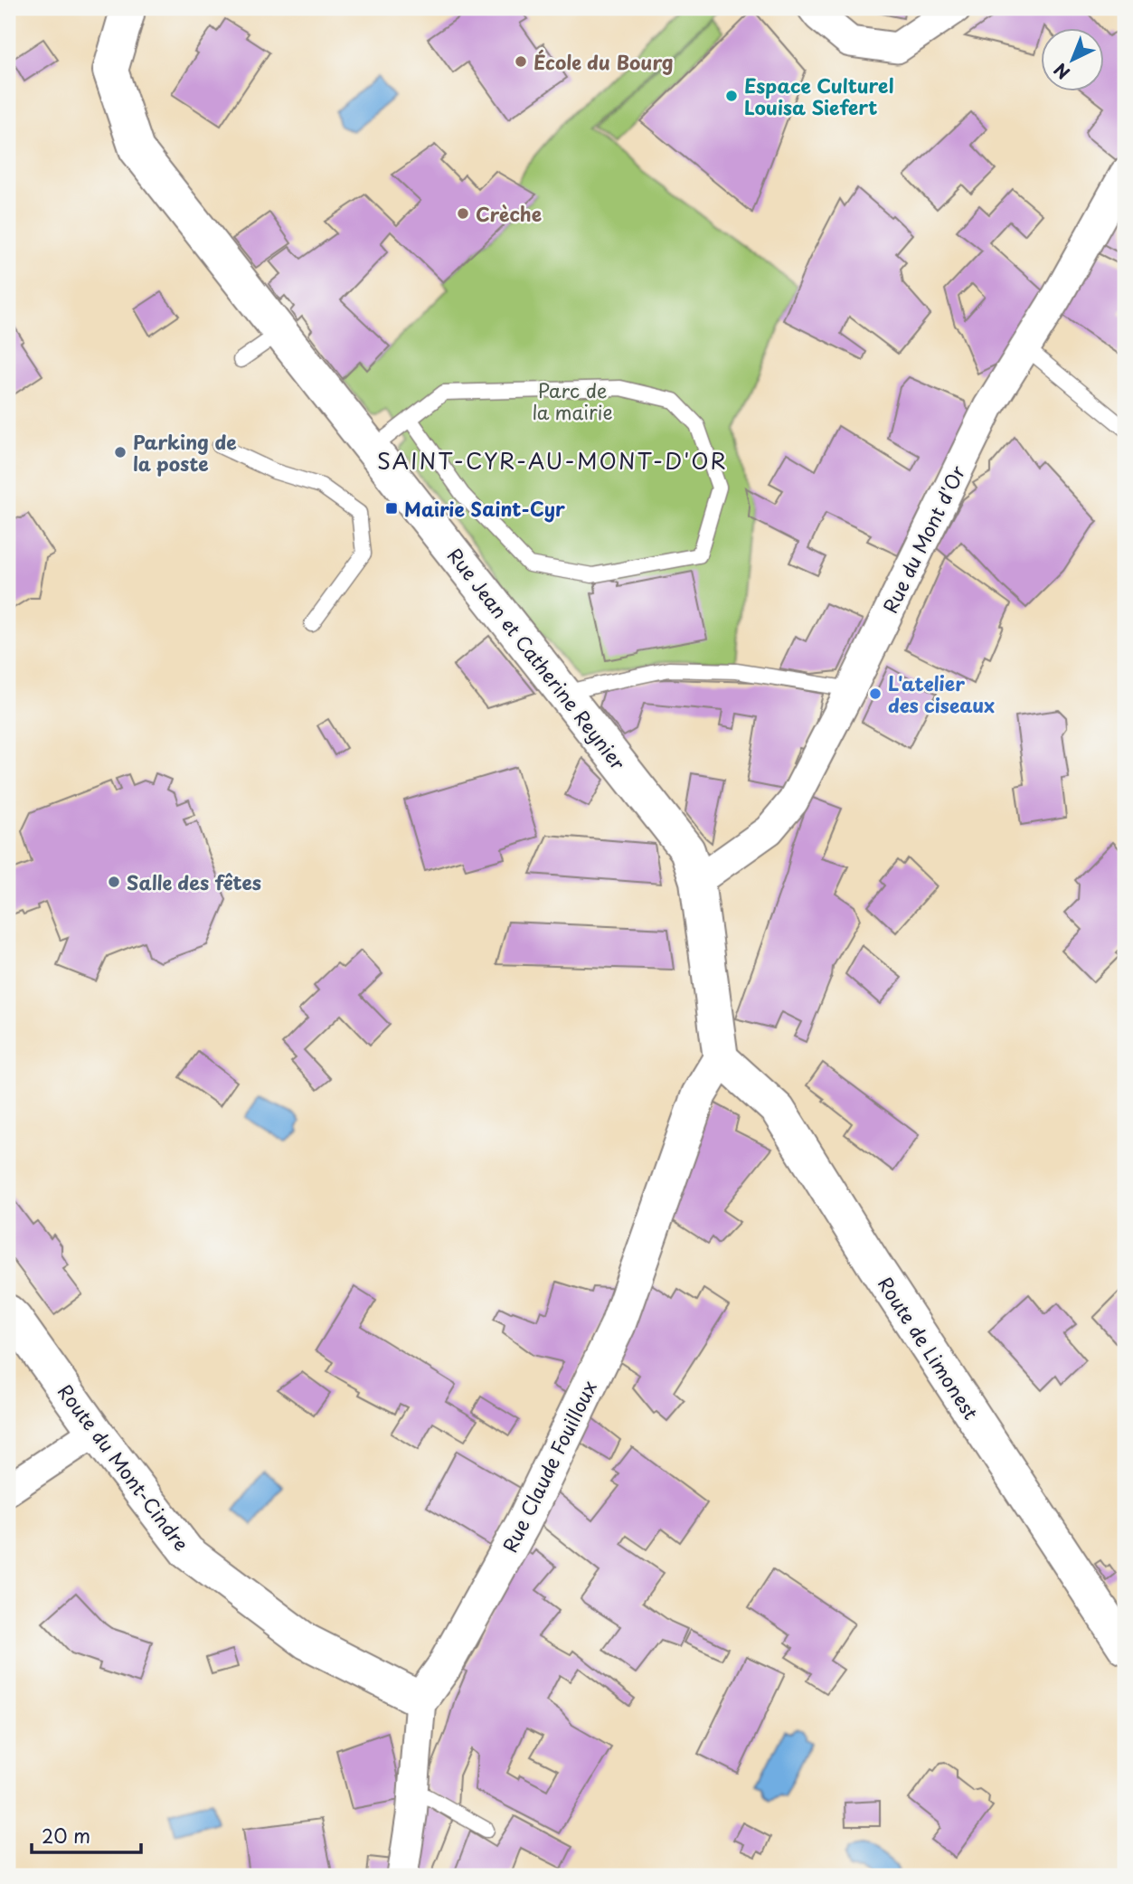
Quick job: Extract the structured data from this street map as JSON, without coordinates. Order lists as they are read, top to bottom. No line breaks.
{"streets":{"street":["Rue du Mont d'Or","Rue Jean et Catherine Reynier","Route de Limonest","Rue Claude Fouilloux","Route du Mont-Cindre"]},"crossings":[["Rue du Mont d'Or","Rue Jean et Catherine Reynier"],["Rue Jean et Catherine Reynier","Route de Limonest"],["Rue Jean et Catherine Reynier","Rue Claude Fouilloux"],["Route de Limonest","Rue Claude Fouilloux"],["Rue Claude Fouilloux","Route du Mont-Cindre"]],"districts":["SAINT-CYR-AU-MONT-D'OR"],"parks":["Parc de la mairie"],"places":{"other":["École du Bourg","Espace Culturel Louisa Siefert","Crèche","Parking de la poste","L'atelier des ciseaux","Salle des fêtes"],"transit":["Mairie Saint-Cyr"]},"scale_bar":"20 m","north":"bottom left"}
